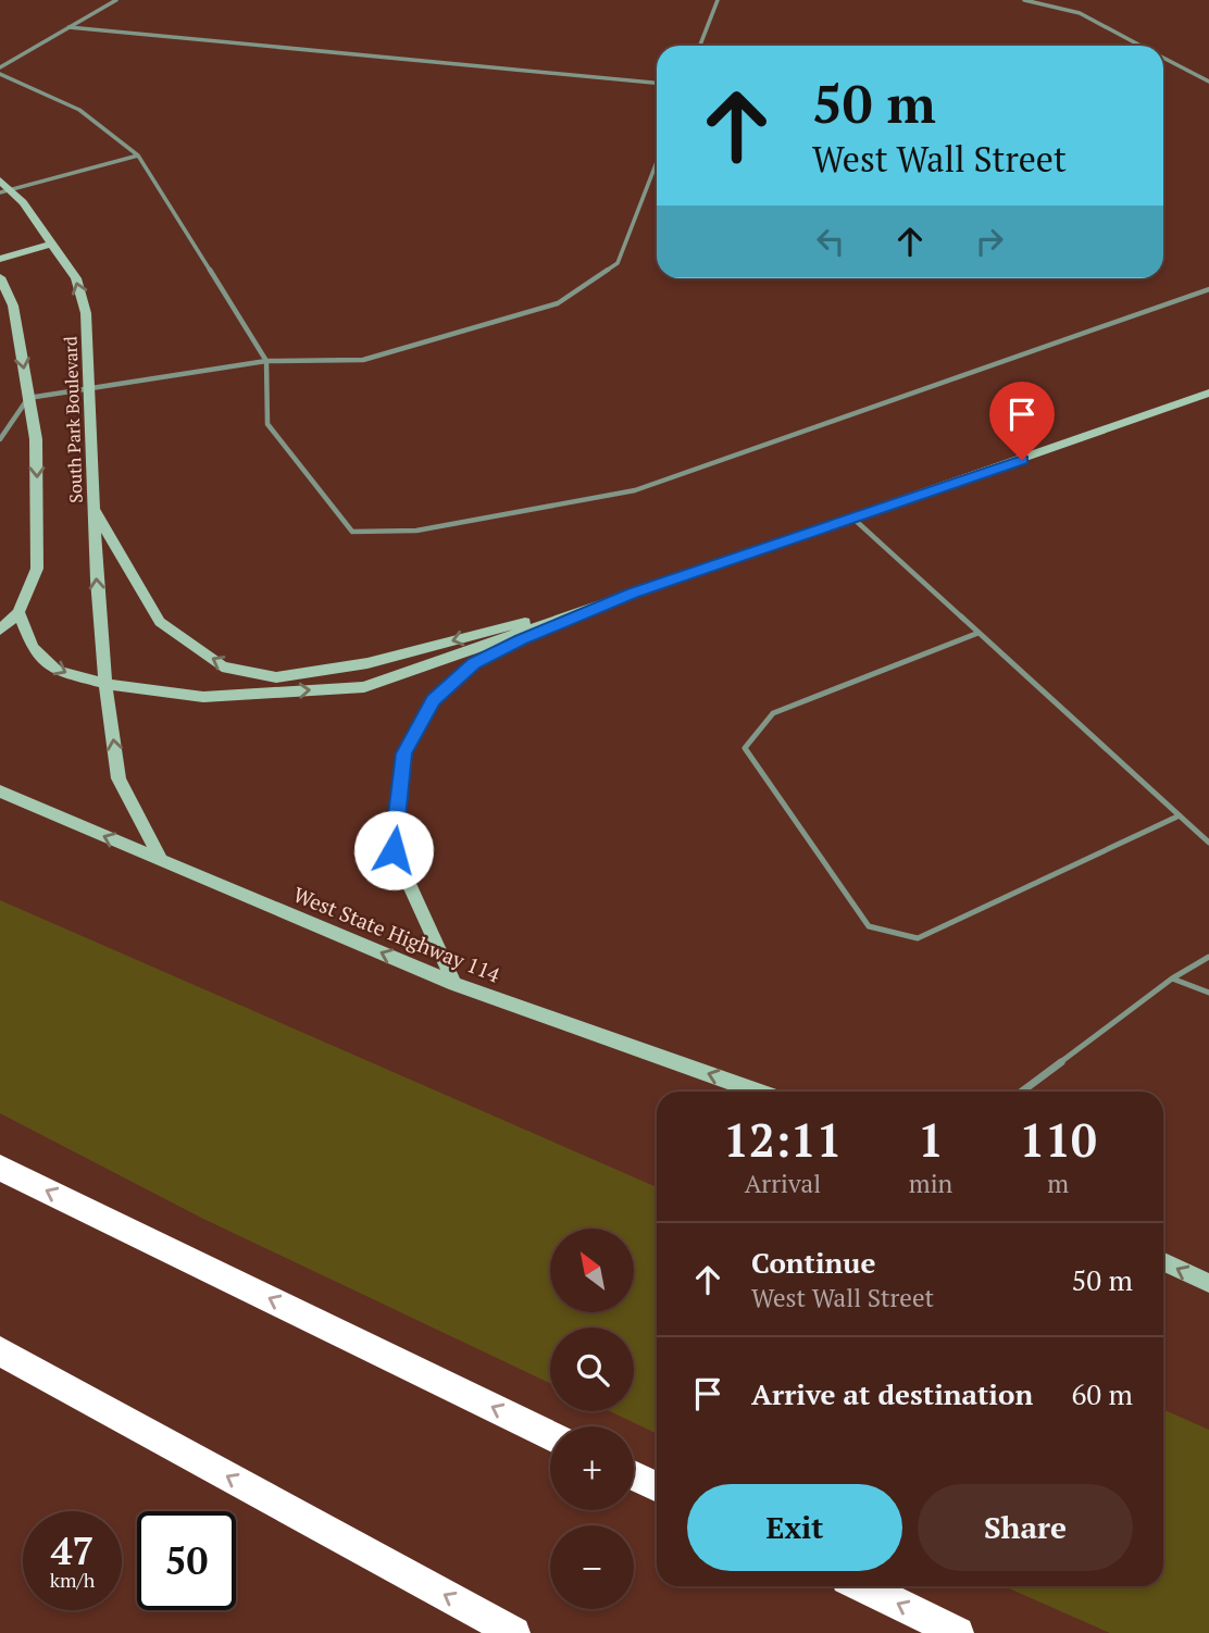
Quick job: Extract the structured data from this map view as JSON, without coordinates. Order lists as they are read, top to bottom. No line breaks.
{"streets":{"main road":["South Park Boulevard","West State Highway 114"]},"crossings":[["South Park Boulevard","West State Highway 114"]],"one_way":["West State Highway 114"],"north":"top left","page":{"turn":["50 m","West Wall Street"],"eta":["12:11","Arrival","1","min","110","m"],"list":[{"name":"Continue","note":"West Wall Street","value":"50 m"},{"name":"Arrive at destination","value":"60 m"}],"map_buttons":["+","−"],"buttons":["Exit","Share"],"speed":"47 km/h","limit":"50"}}
